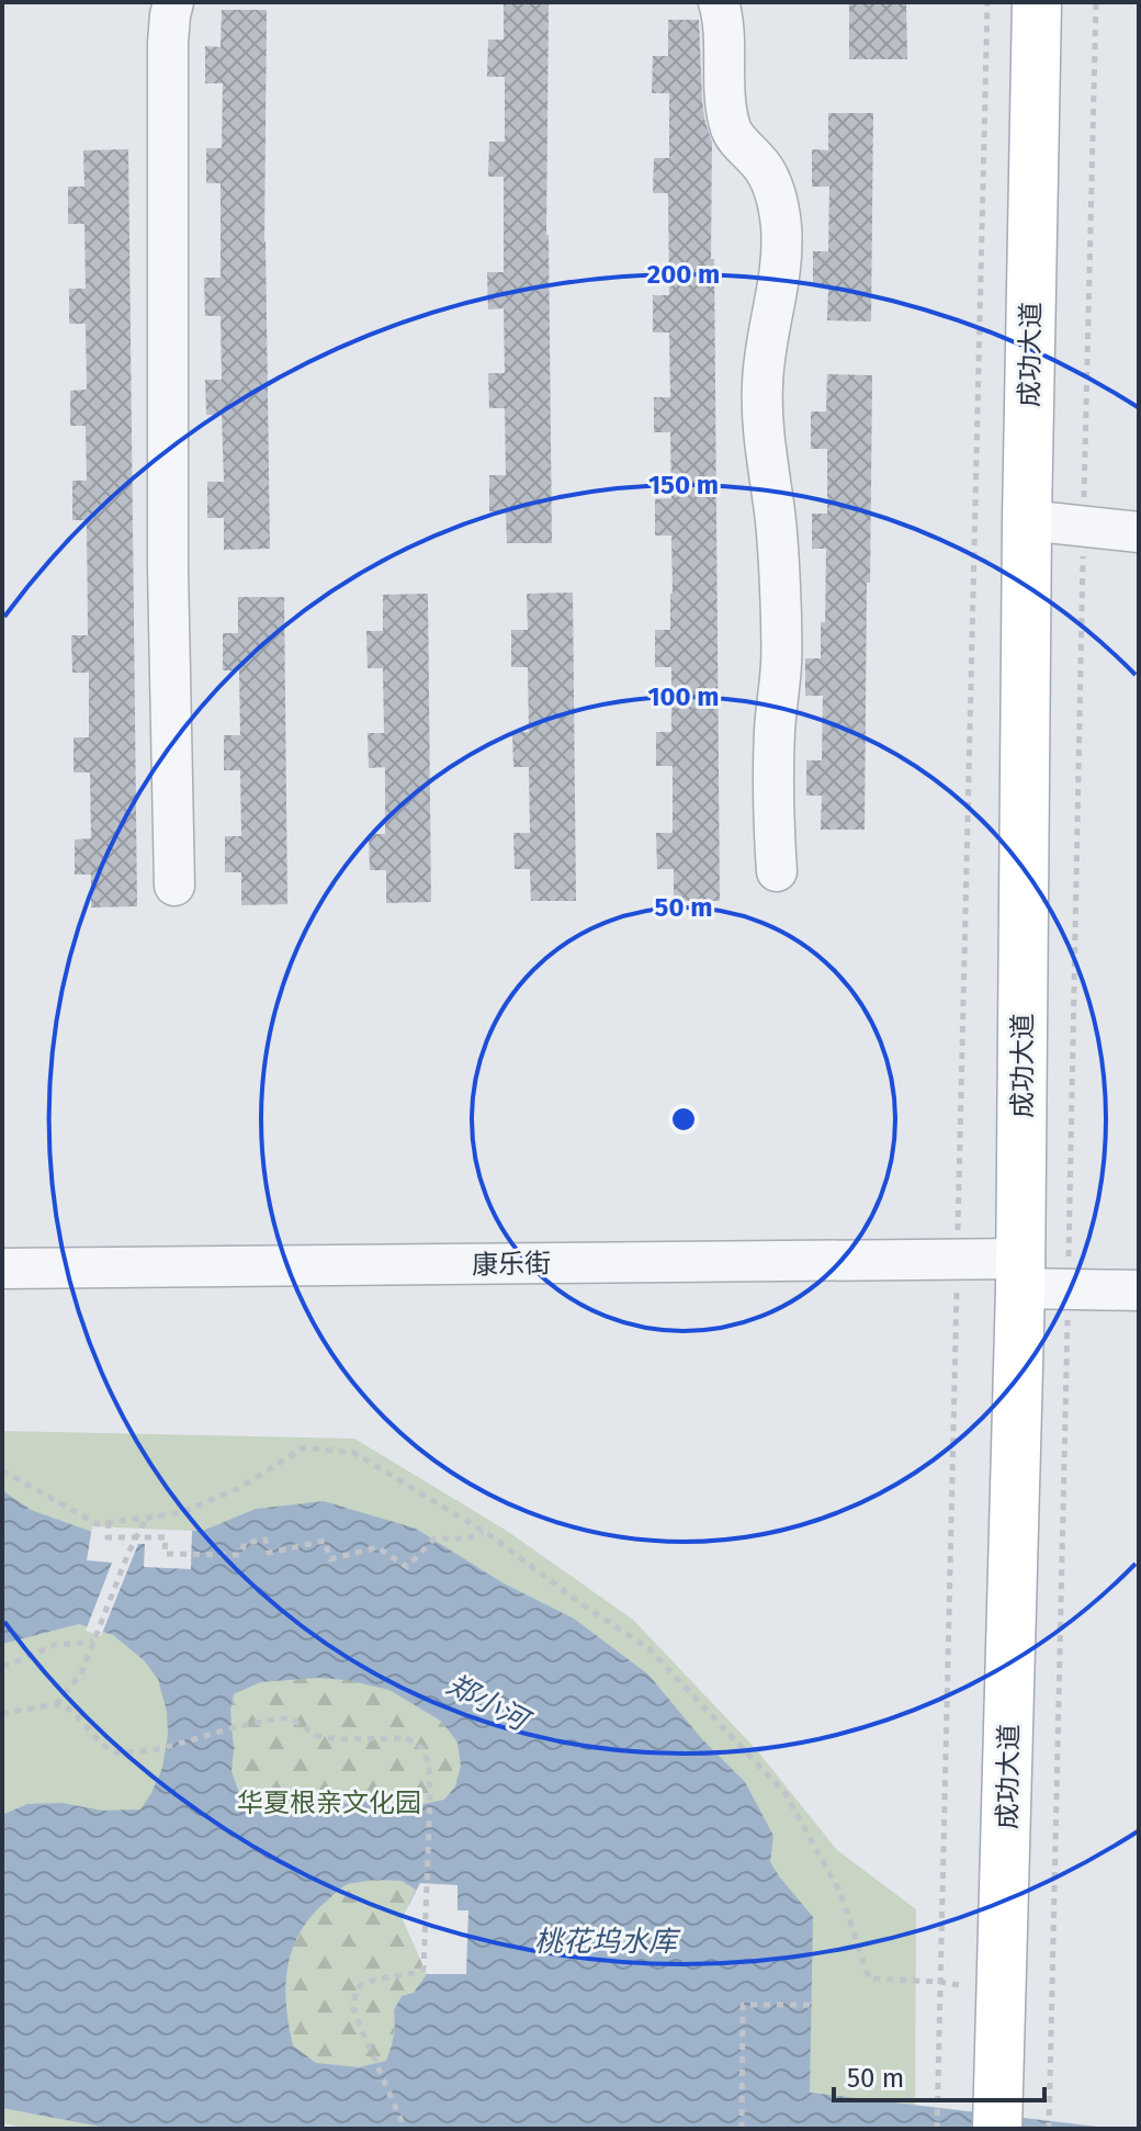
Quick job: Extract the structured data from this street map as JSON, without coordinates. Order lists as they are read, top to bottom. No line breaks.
{"streets":{"main road":["成功大道"],"street":["康乐街"]},"crossings":[["成功大道","康乐街"]],"water":["郑小河","桃花坞水库"],"parks":["华夏根亲文化园"],"scale_bar":"50 m","rings":["200 m","150 m","100 m","50 m"]}
